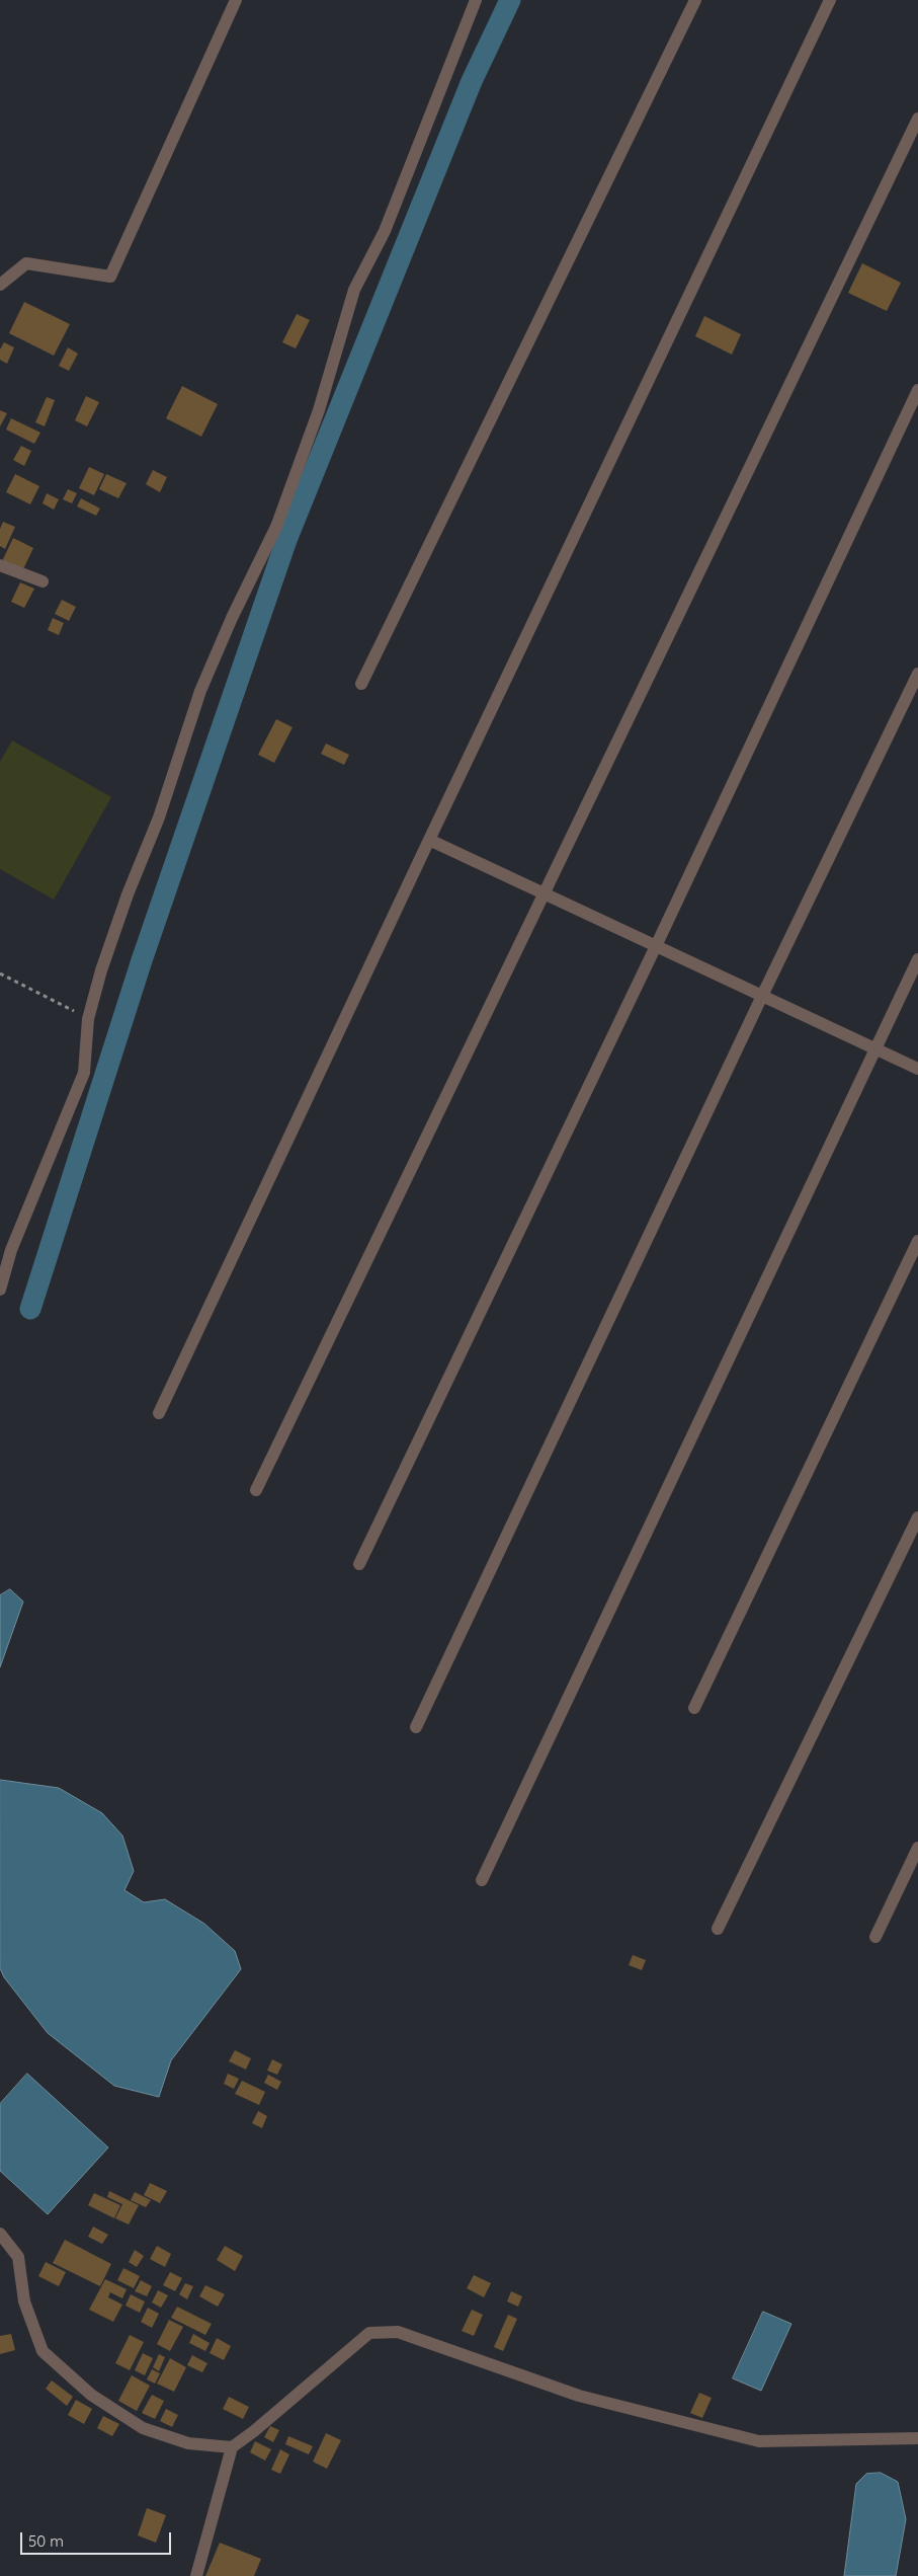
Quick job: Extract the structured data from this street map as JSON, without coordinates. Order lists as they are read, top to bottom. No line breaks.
{"scale_bar":"50 m"}
